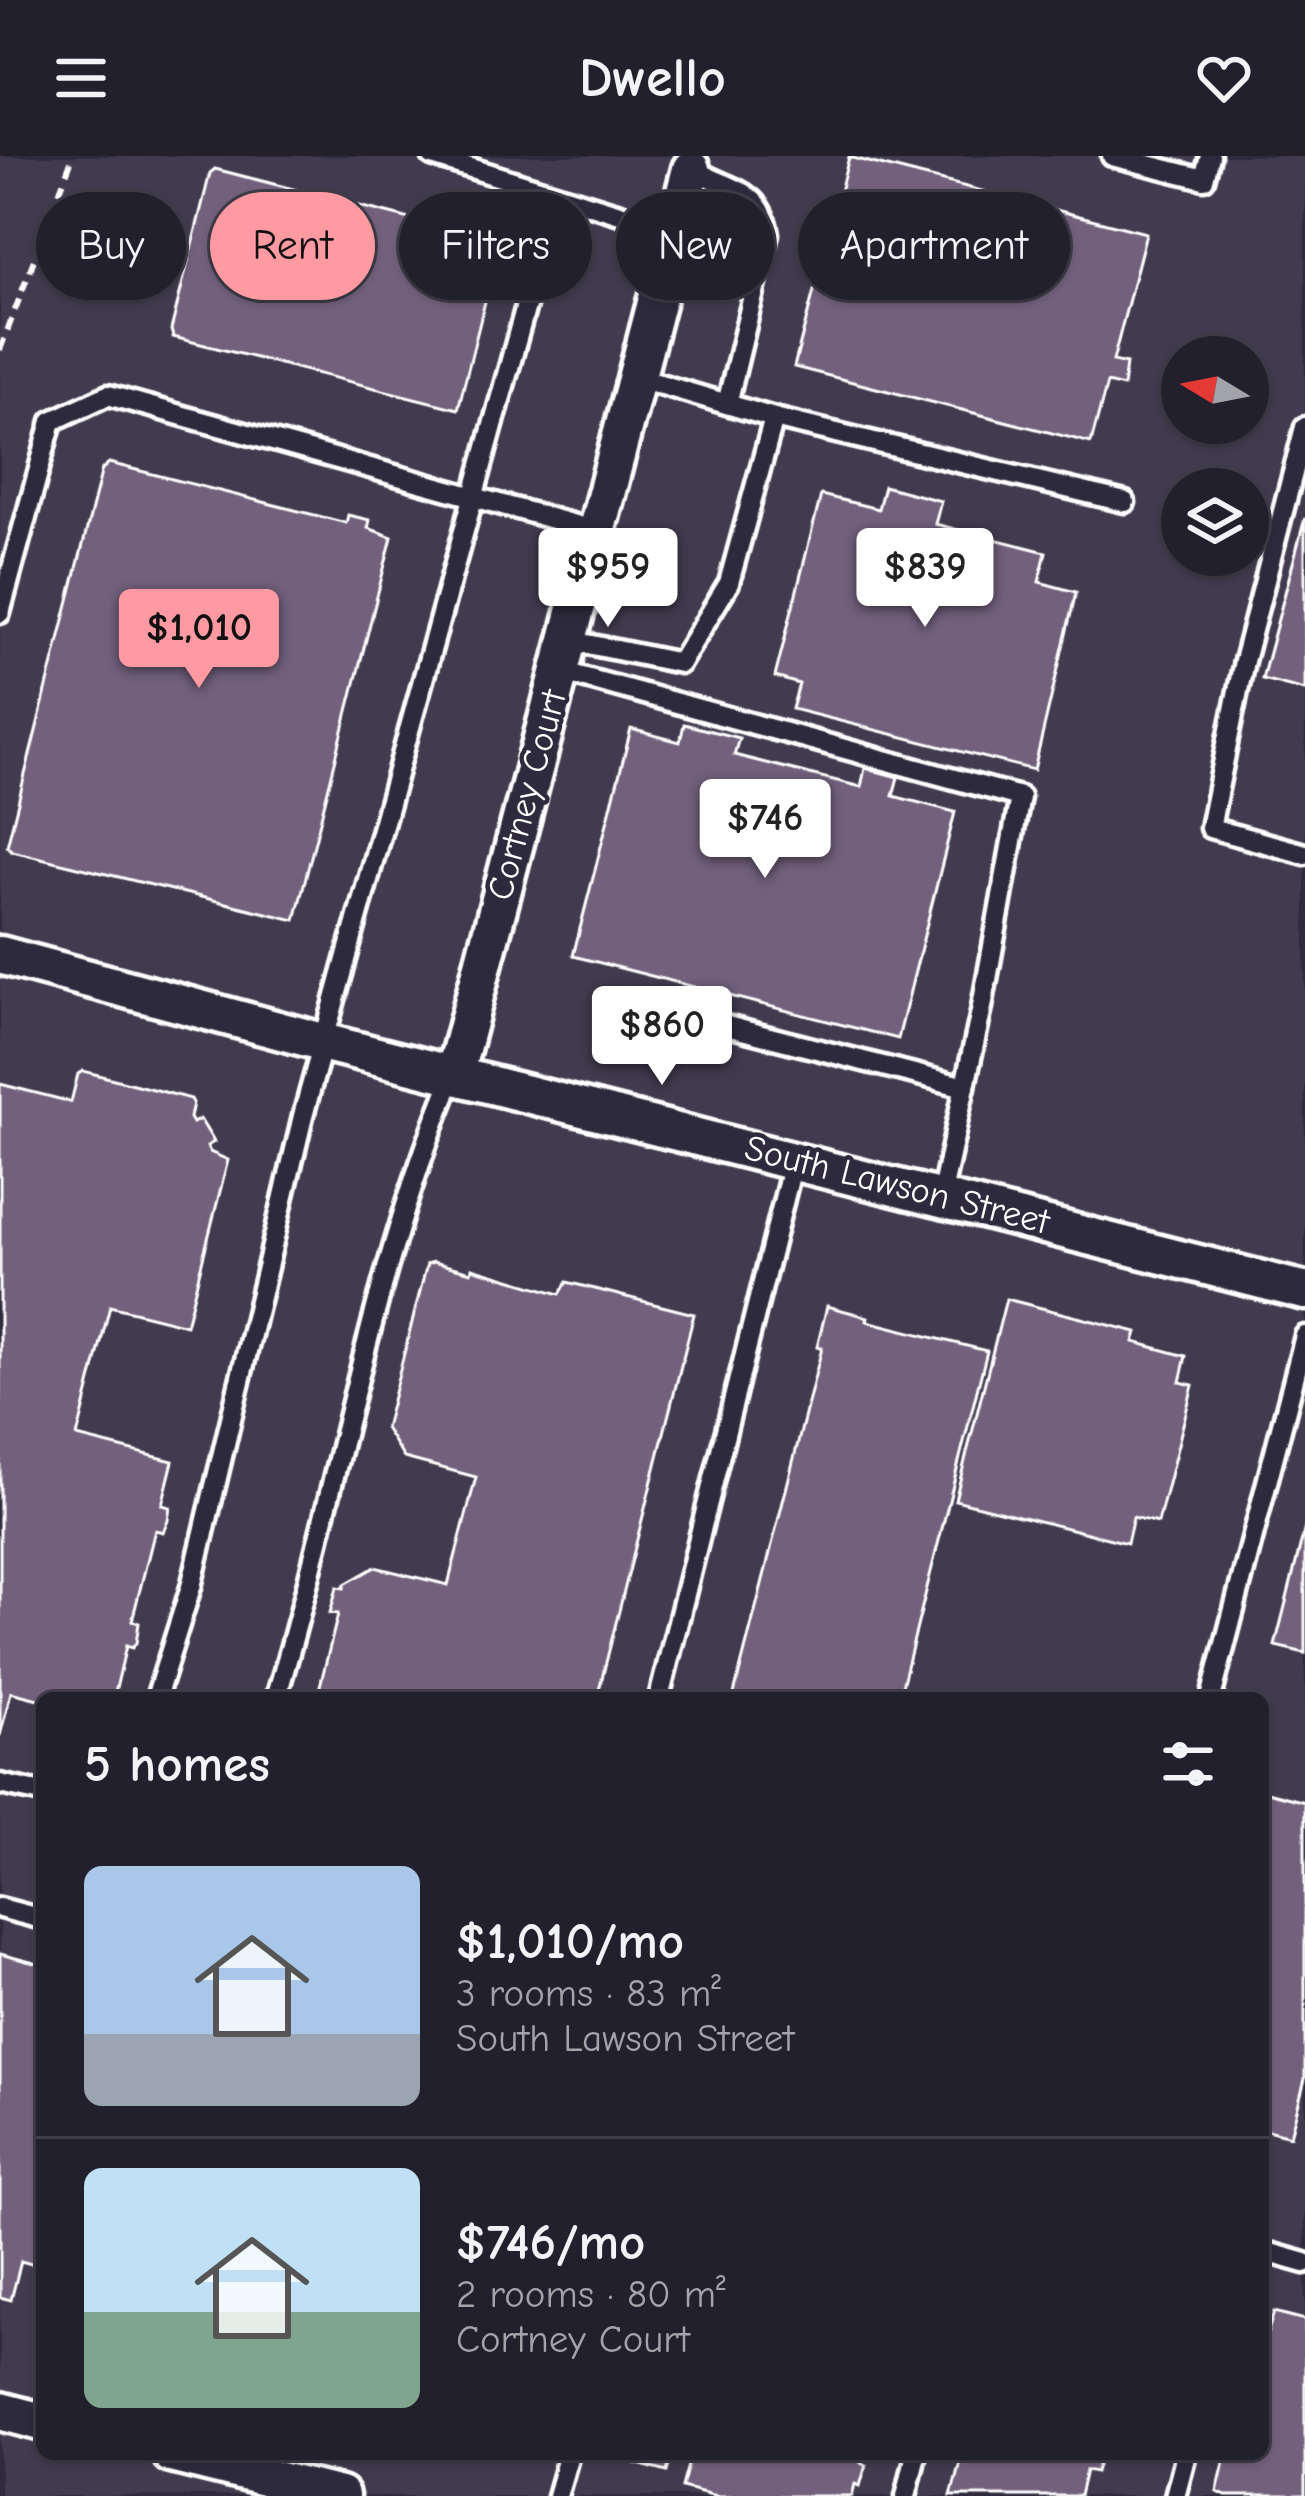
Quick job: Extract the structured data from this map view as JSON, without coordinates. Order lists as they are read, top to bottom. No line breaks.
{"streets":{"street":["Cortney Court","South Lawson Street"]},"crossings":[["Cortney Court","South Lawson Street"]],"north":"left","page":{"header":"Dwello","chip":["Buy","Rent","Filters","New","Apartment"],"price":["$959","$839","$1,010","$746","$860"],"heading":"5 homes","list":[{"name":"$1,010/mo","note":"3 rooms · 83 m² · South Lawson Street"},{"name":"$746/mo","note":"2 rooms · 80 m² · Cortney Court"}]}}
